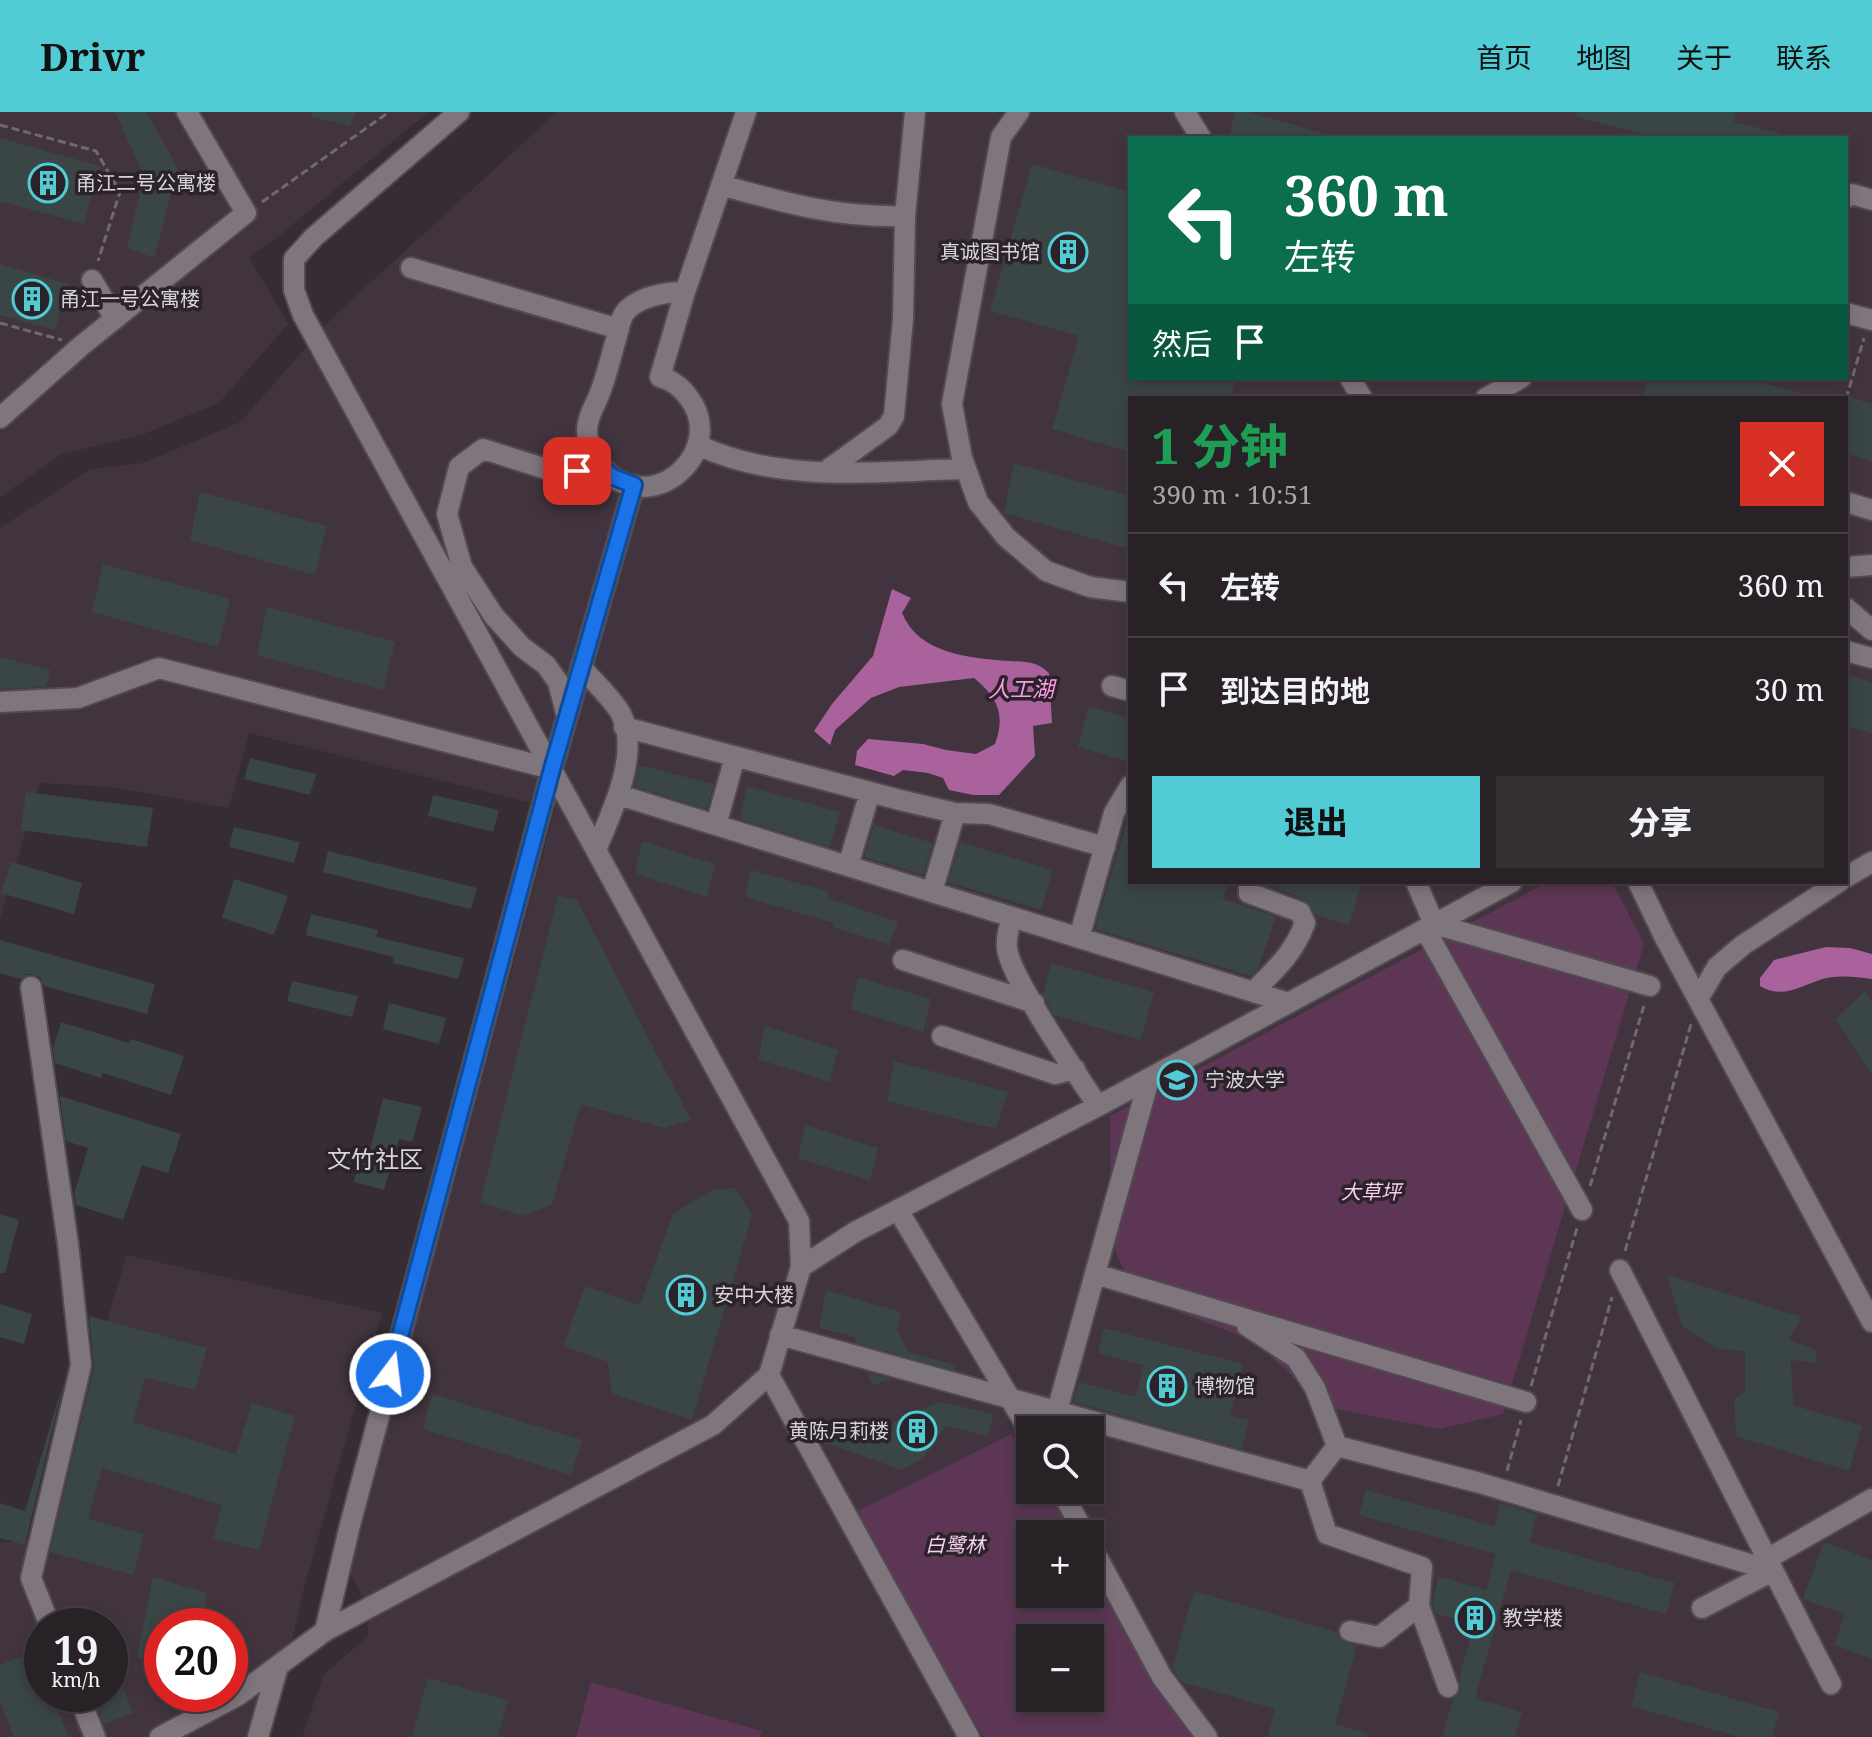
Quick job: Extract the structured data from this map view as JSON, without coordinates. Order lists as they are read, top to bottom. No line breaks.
{"districts":["文竹社区"],"water":["人工湖"],"parks":["大草坪","白鹭林"],"places":{"building":["甬江二号公寓楼","真诚图书馆","甬江一号公寓楼","安中大楼","博物馆","黄陈月莉楼","教学楼"],"school or university":["宁波大学"]},"page":{"header":"Drivr","nav":["首页","地图","关于","联系"],"turn":["360 m","左转"],"then":"然后","heading":["1 分钟","390 m · 10:51"],"list":[{"name":"左转","value":"360 m"},{"name":"到达目的地","value":"30 m"}],"buttons":["退出","分享"],"map_buttons":["+","−"],"speed":"19 km/h","limit":"20"}}
